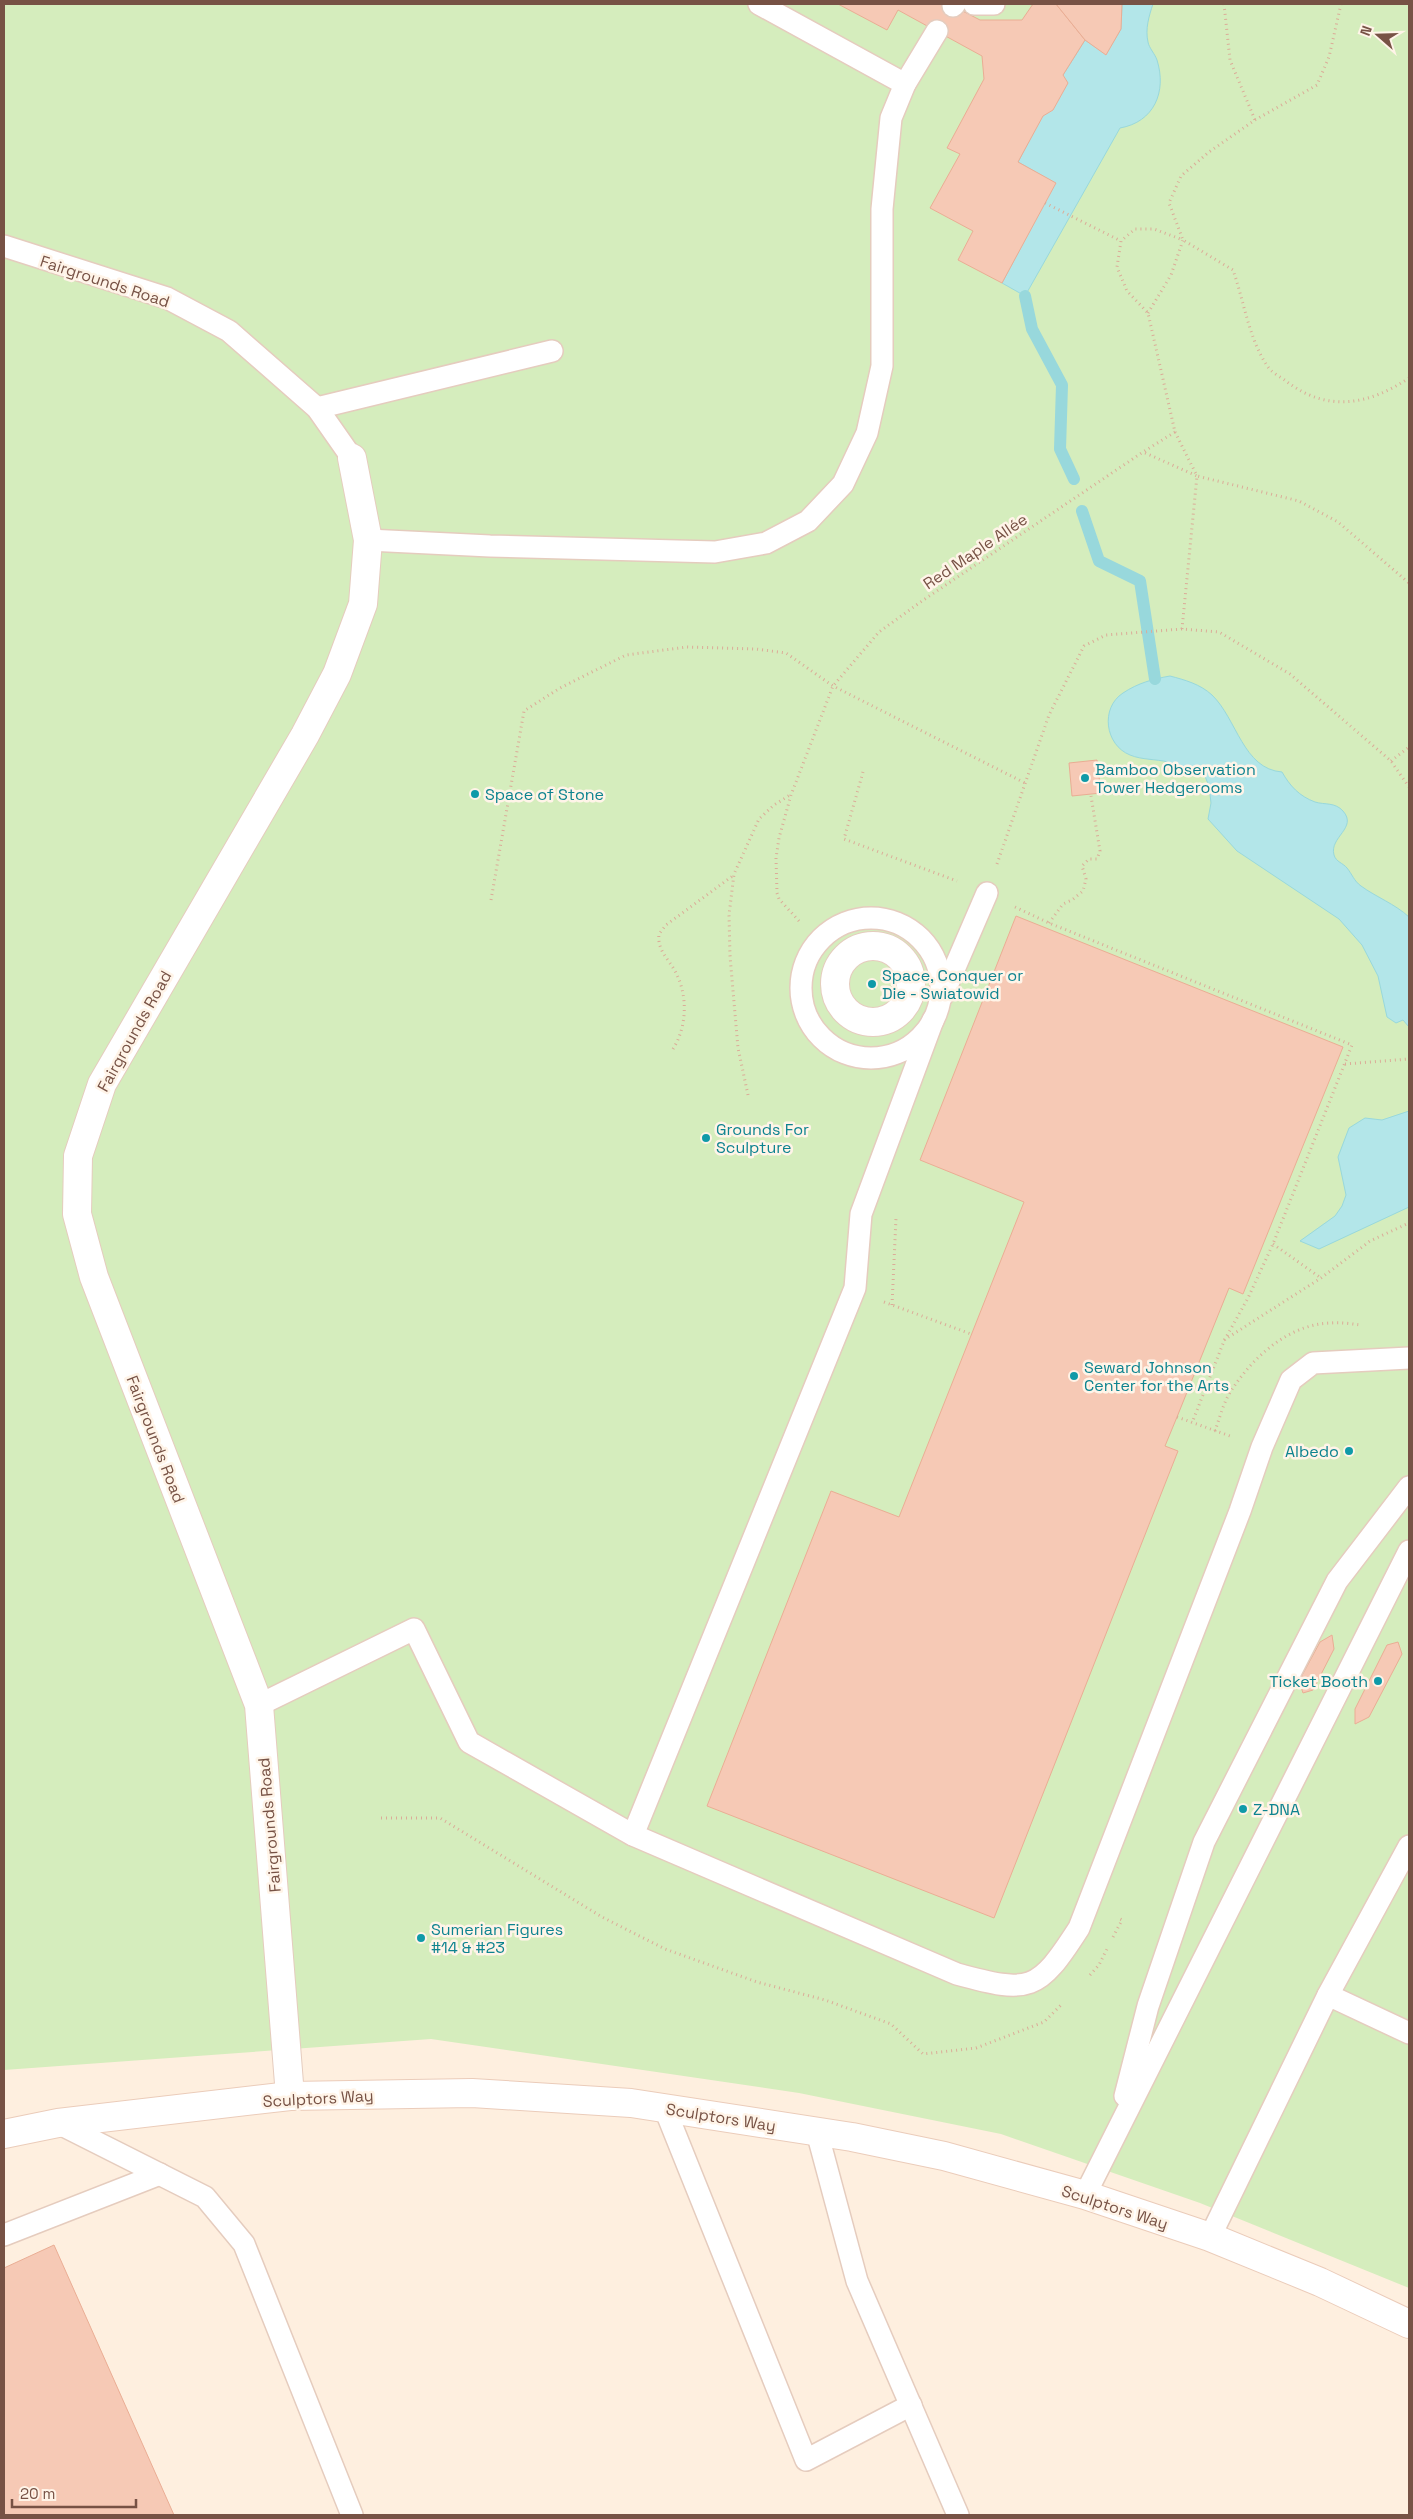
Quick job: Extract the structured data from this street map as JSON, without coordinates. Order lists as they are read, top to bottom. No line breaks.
{"streets":{"street":["Fairgrounds Road","Sculptors Way"],"path":["Red Maple Allée"]},"crossings":[["Fairgrounds Road","Sculptors Way"]],"places":["Bamboo Observation Tower Hedgerooms","Space of Stone","Space, Conquer or Die - Swiatowid","Grounds For Sculpture","Seward Johnson Center for the Arts","Albedo","Ticket Booth","Z-DNA","Sumerian Figures #14 & #23"],"scale_bar":"20 m","north":"left"}
